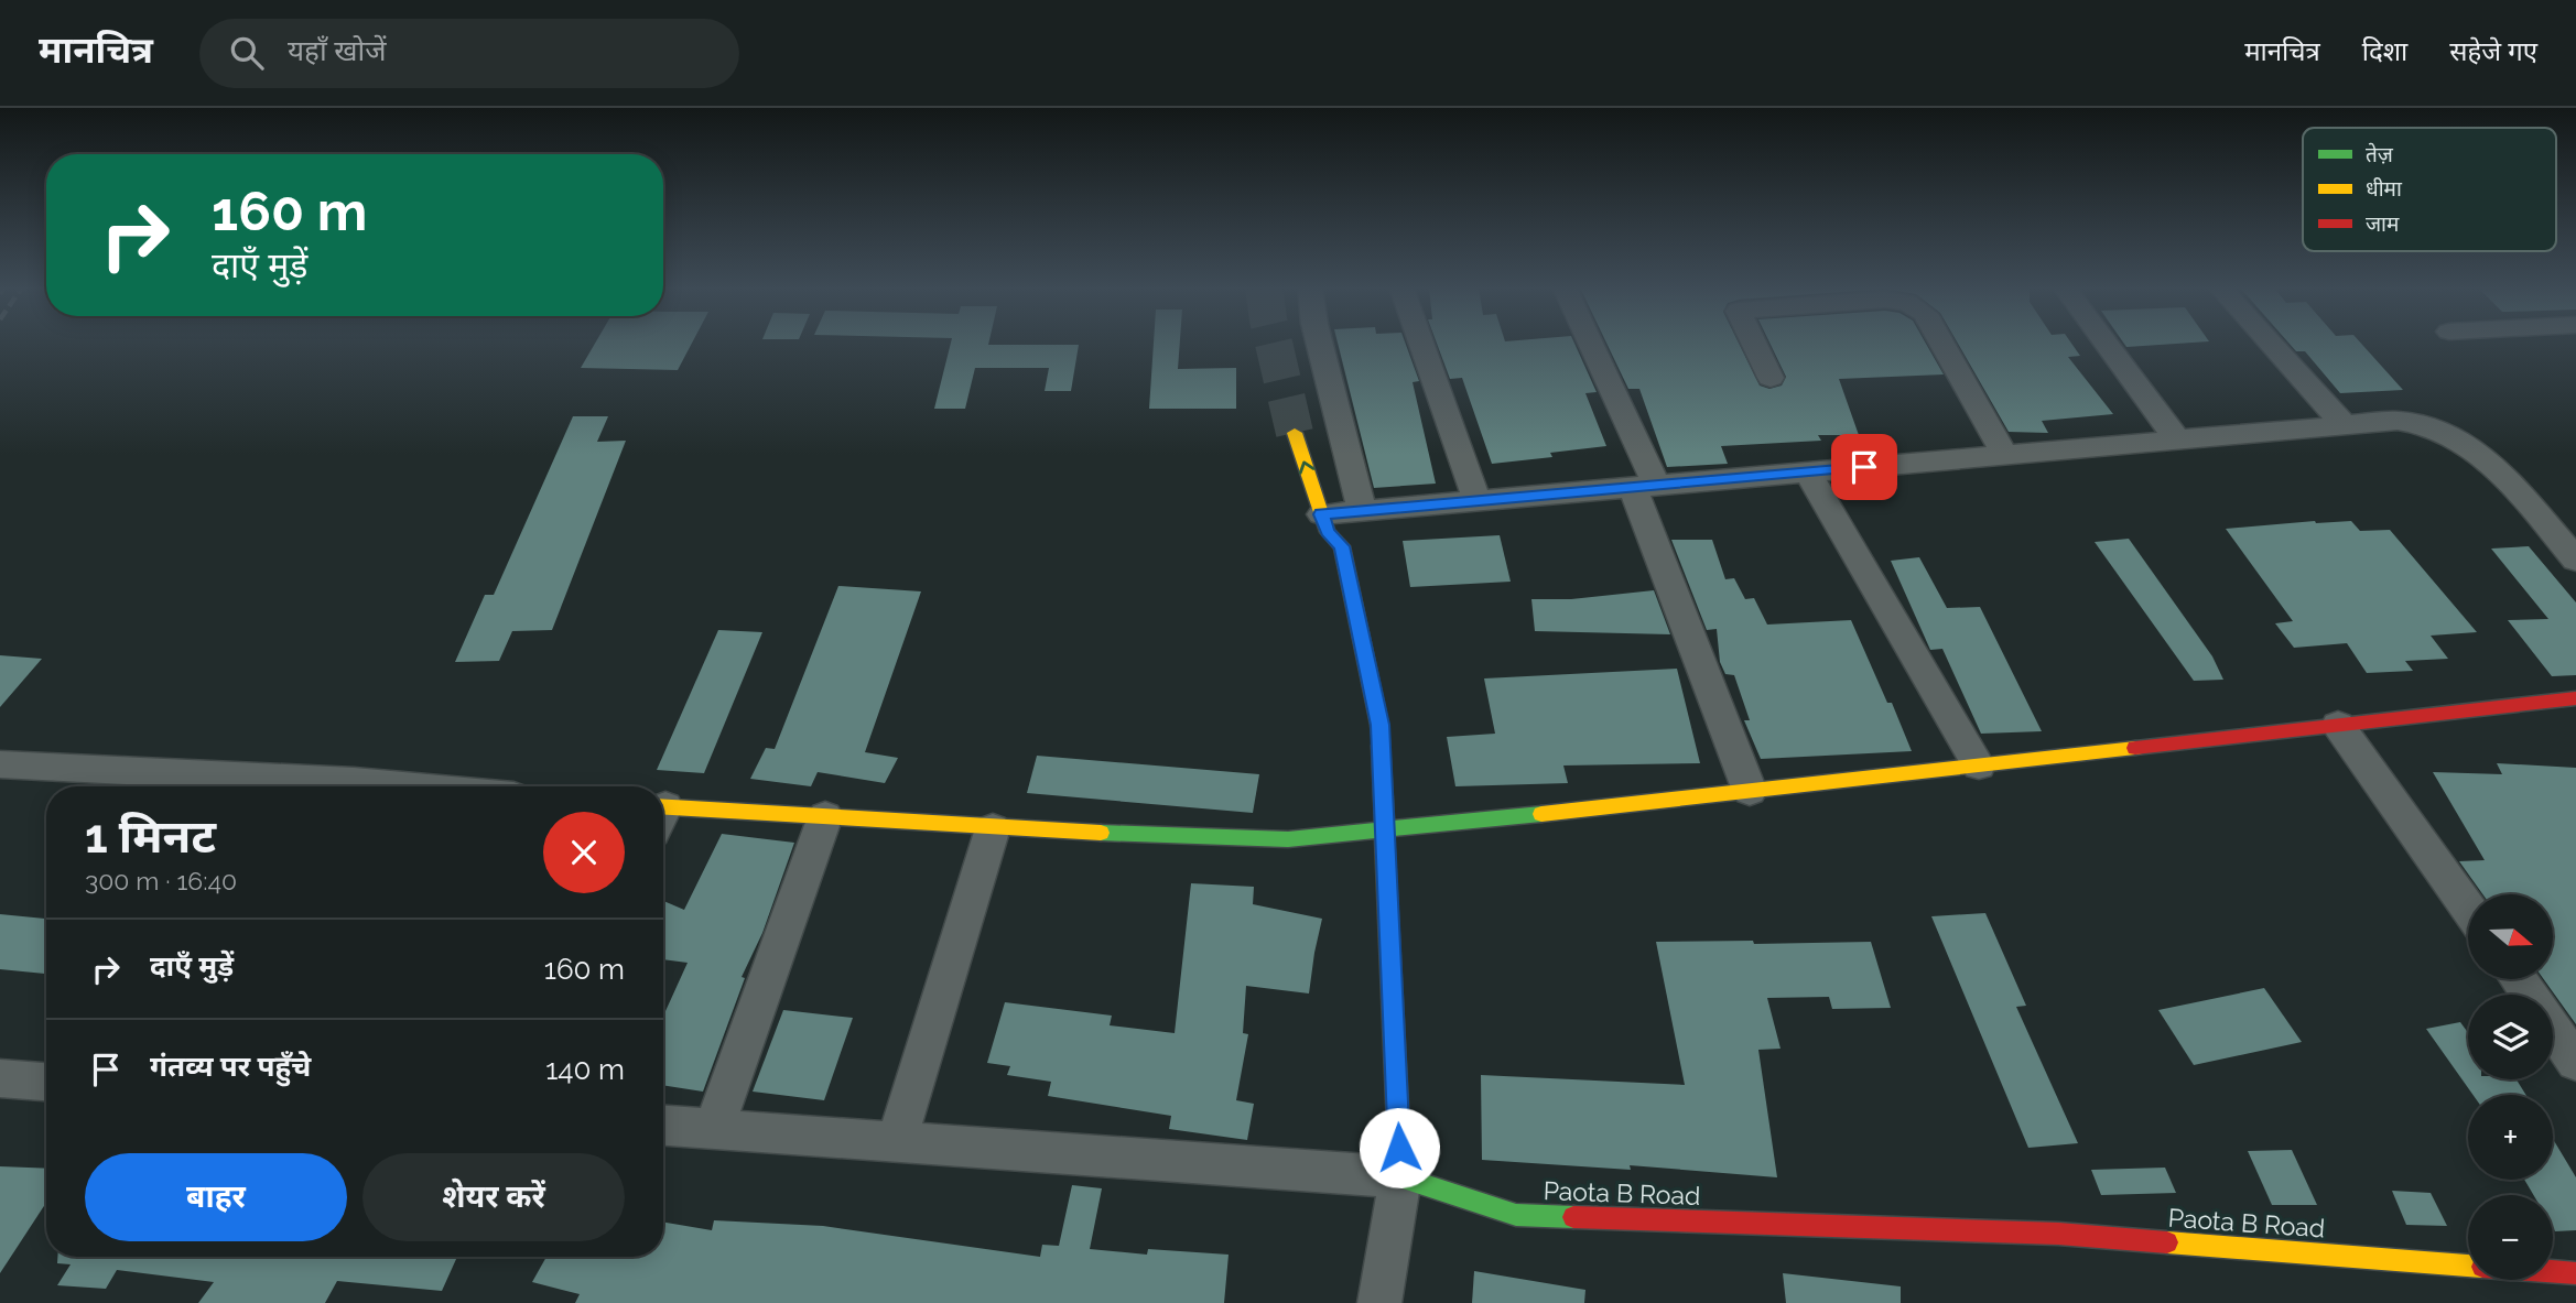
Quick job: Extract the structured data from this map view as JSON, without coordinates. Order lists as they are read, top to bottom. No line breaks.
{"streets":{"street":["Paota B Road"]},"legend":["तेज़","धीमा","जाम"],"north":"right","page":{"header":"मानचित्र","search":"यहाँ खोजें","nav":["मानचित्र","दिशा","सहेजे गए"],"turn":["160 m","दाएँ मुड़ें"],"heading":["1 मिनट","300 m · 16:40"],"map_buttons":["+","−"],"list":[{"name":"दाएँ मुड़ें","value":"160 m"},{"name":"गंतव्य पर पहुँचे","value":"140 m"}],"buttons":["बाहर","शेयर करें"]}}
